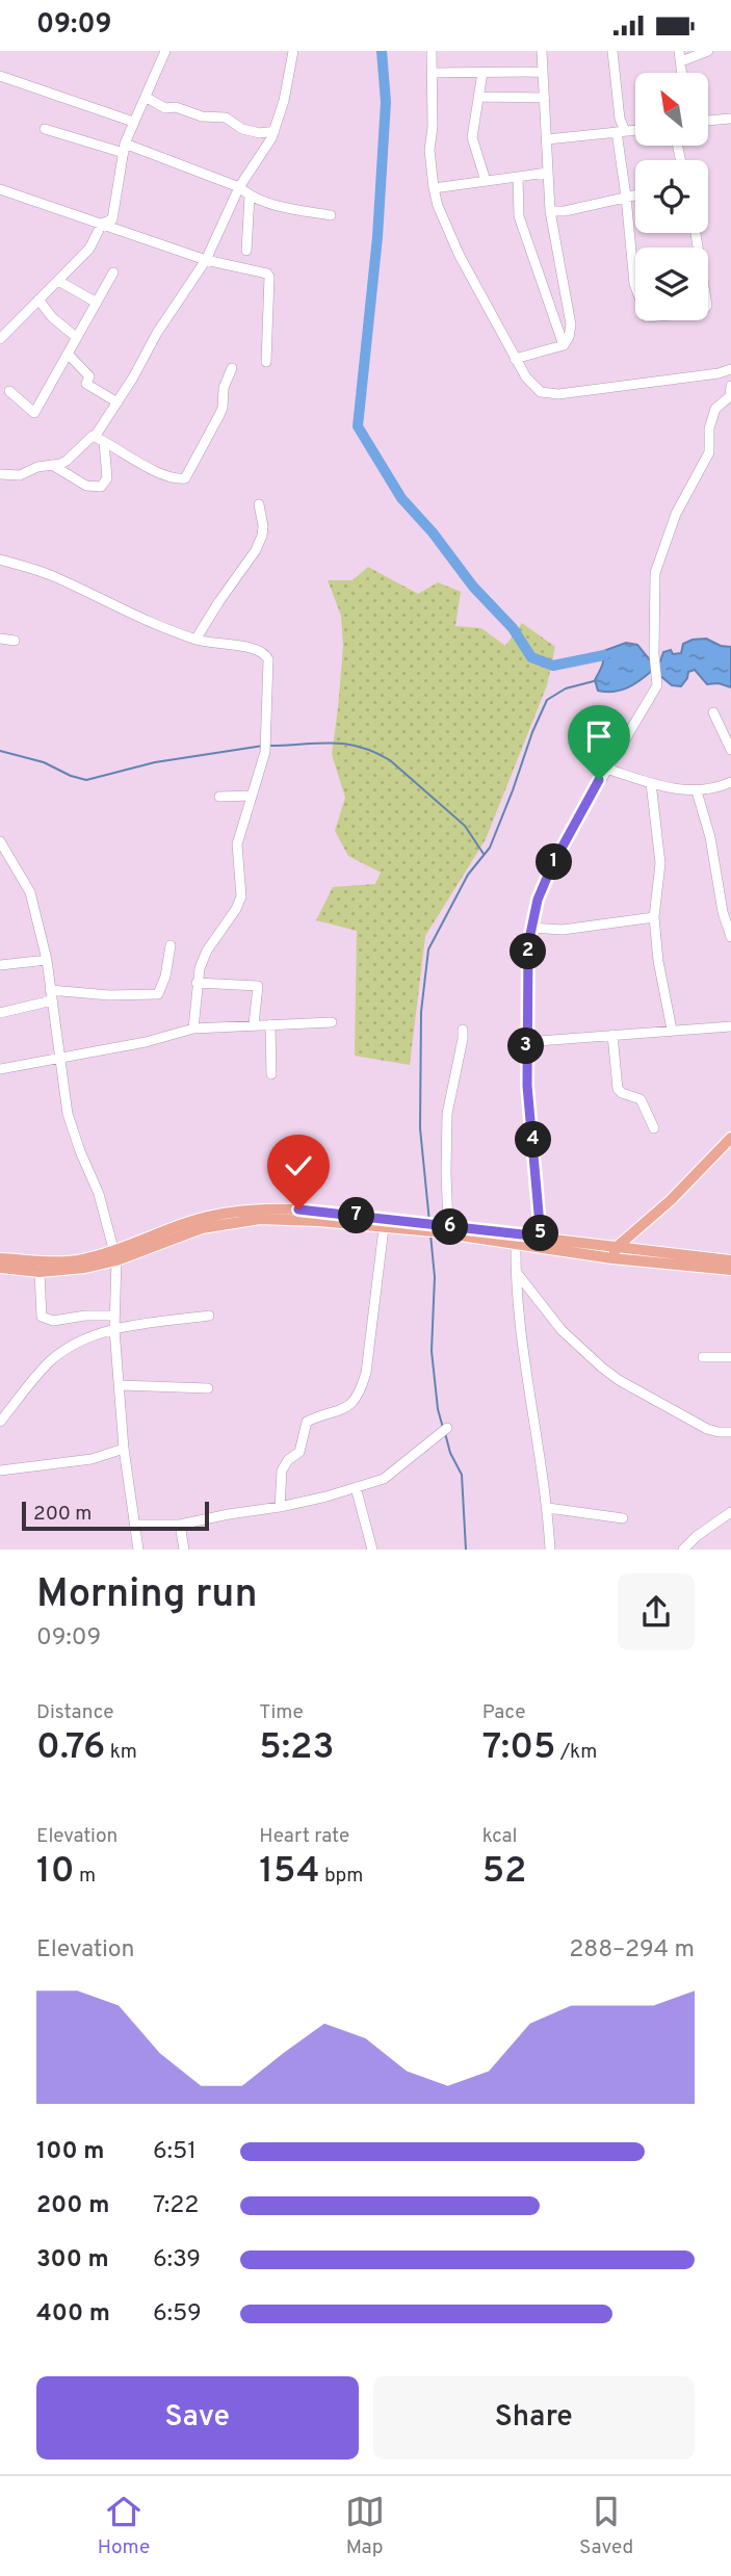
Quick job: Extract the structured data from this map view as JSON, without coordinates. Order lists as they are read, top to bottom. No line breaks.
{"scale_bar":"200 m","north":"top left","page":{"status":"09:09","pins":["1","2","3","4","7","6","5"],"scale":"200 m","heading":["Morning run","09:09"],"stats":[["Distance","0.76 km"],["Time","5:23"],["Pace","7:05 /km"],["Elevation","10 m"],["Heart rate","154 bpm"],["kcal","52"]],"chart":["Elevation","288–294 m"],"list":[{"name":"100 m","note":"6:51"},{"name":"200 m","note":"7:22"},{"name":"300 m","note":"6:39"},{"name":"400 m","note":"6:59"}],"buttons":["Save","Share"],"tabs":["Home","Map","Saved"]}}
